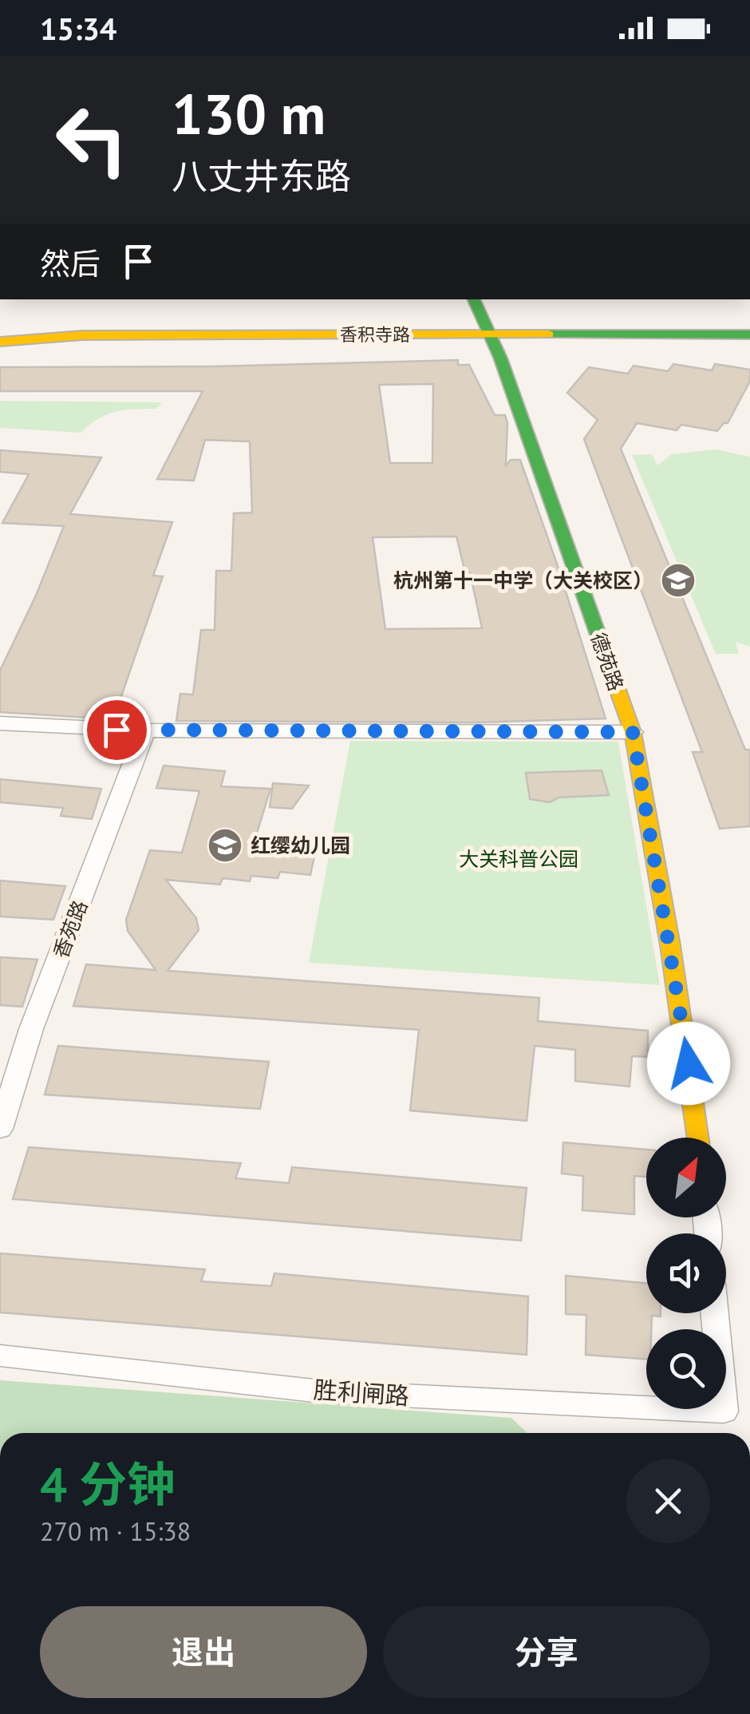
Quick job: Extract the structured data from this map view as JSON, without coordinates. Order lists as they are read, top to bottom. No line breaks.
{"streets":{"street":["香积寺路","德苑路","香苑路","胜利闸路"]},"crossings":[["香积寺路","德苑路"]],"parks":["大关科普公园"],"places":{"school or university":["杭州第十一中学（大关校区）","红缨幼儿园"]},"north":"top right","page":{"status":"15:34","turn":["130 m","八丈井东路"],"then":"然后","heading":["4 分钟","270 m · 15:38"],"buttons":["退出","分享"]}}
